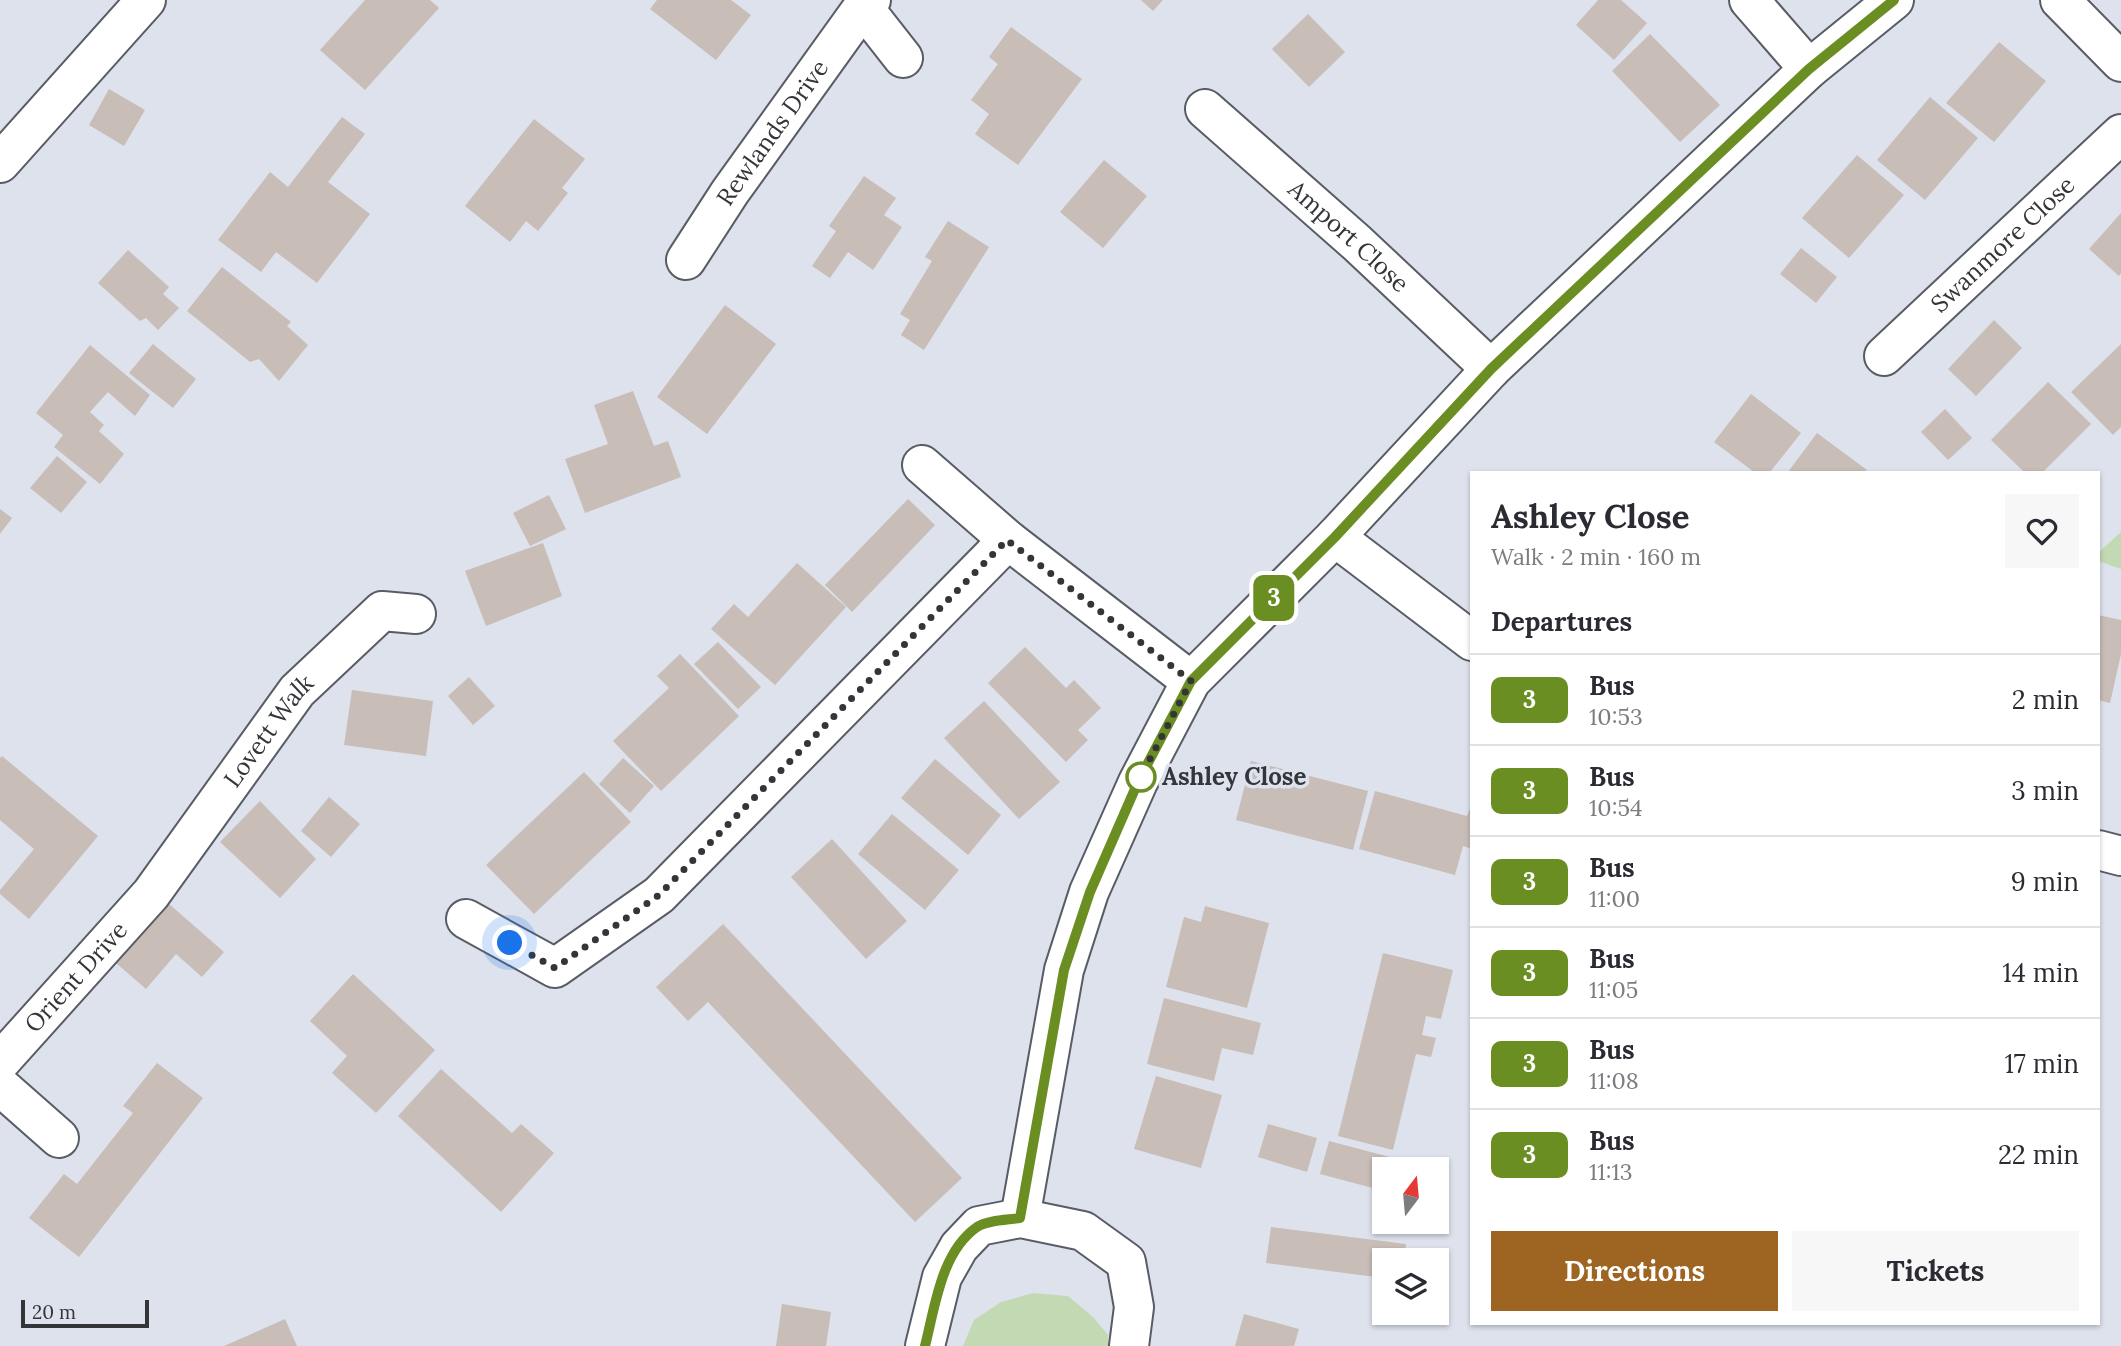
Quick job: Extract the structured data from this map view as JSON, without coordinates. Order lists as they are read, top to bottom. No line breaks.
{"streets":{"street":["Rewlands Drive","Amport Close","Swanmore Close","Lovett Walk","Orient Drive"]},"crossings":[["Lovett Walk","Orient Drive"]],"places":["Ashley Close"],"lines":["bus line 3"],"scale_bar":"20 m","north":"top","page":{"on_map":"3","heading":[["Ashley Close","Walk · 2 min · 160 m"],"Departures"],"list":[{"mark":"3","name":"Bus","note":"10:53","value":"2 min"},{"mark":"3","name":"Bus","note":"10:54","value":"3 min"},{"mark":"3","name":"Bus","note":"11:00","value":"9 min"},{"mark":"3","name":"Bus","note":"11:05","value":"14 min"},{"mark":"3","name":"Bus","note":"11:08","value":"17 min"},{"mark":"3","name":"Bus","note":"11:13","value":"22 min"}],"buttons":["Directions","Tickets"],"scale":"20 m"}}
